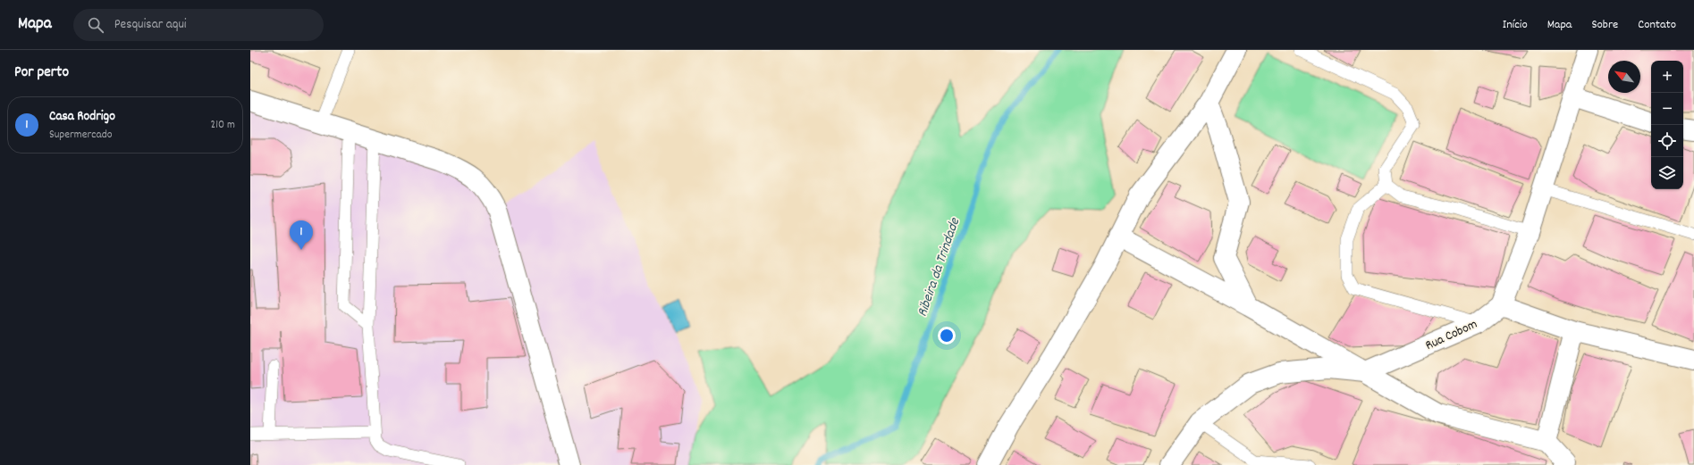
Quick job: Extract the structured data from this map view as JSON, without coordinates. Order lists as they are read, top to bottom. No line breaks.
{"streets":{"street":["Rua Cobom"]},"water":["Ribeira da Trindade"],"north":"top left","page":{"header":"Mapa","search":"Pesquisar aqui","nav":["Início","Mapa","Sobre","Contato"],"heading":"Por perto","map_buttons":["+","−"],"list":[{"mark":"1","name":"Casa Rodrigo","note":"Supermercado","value":"210 m"}],"pins":"1"}}
